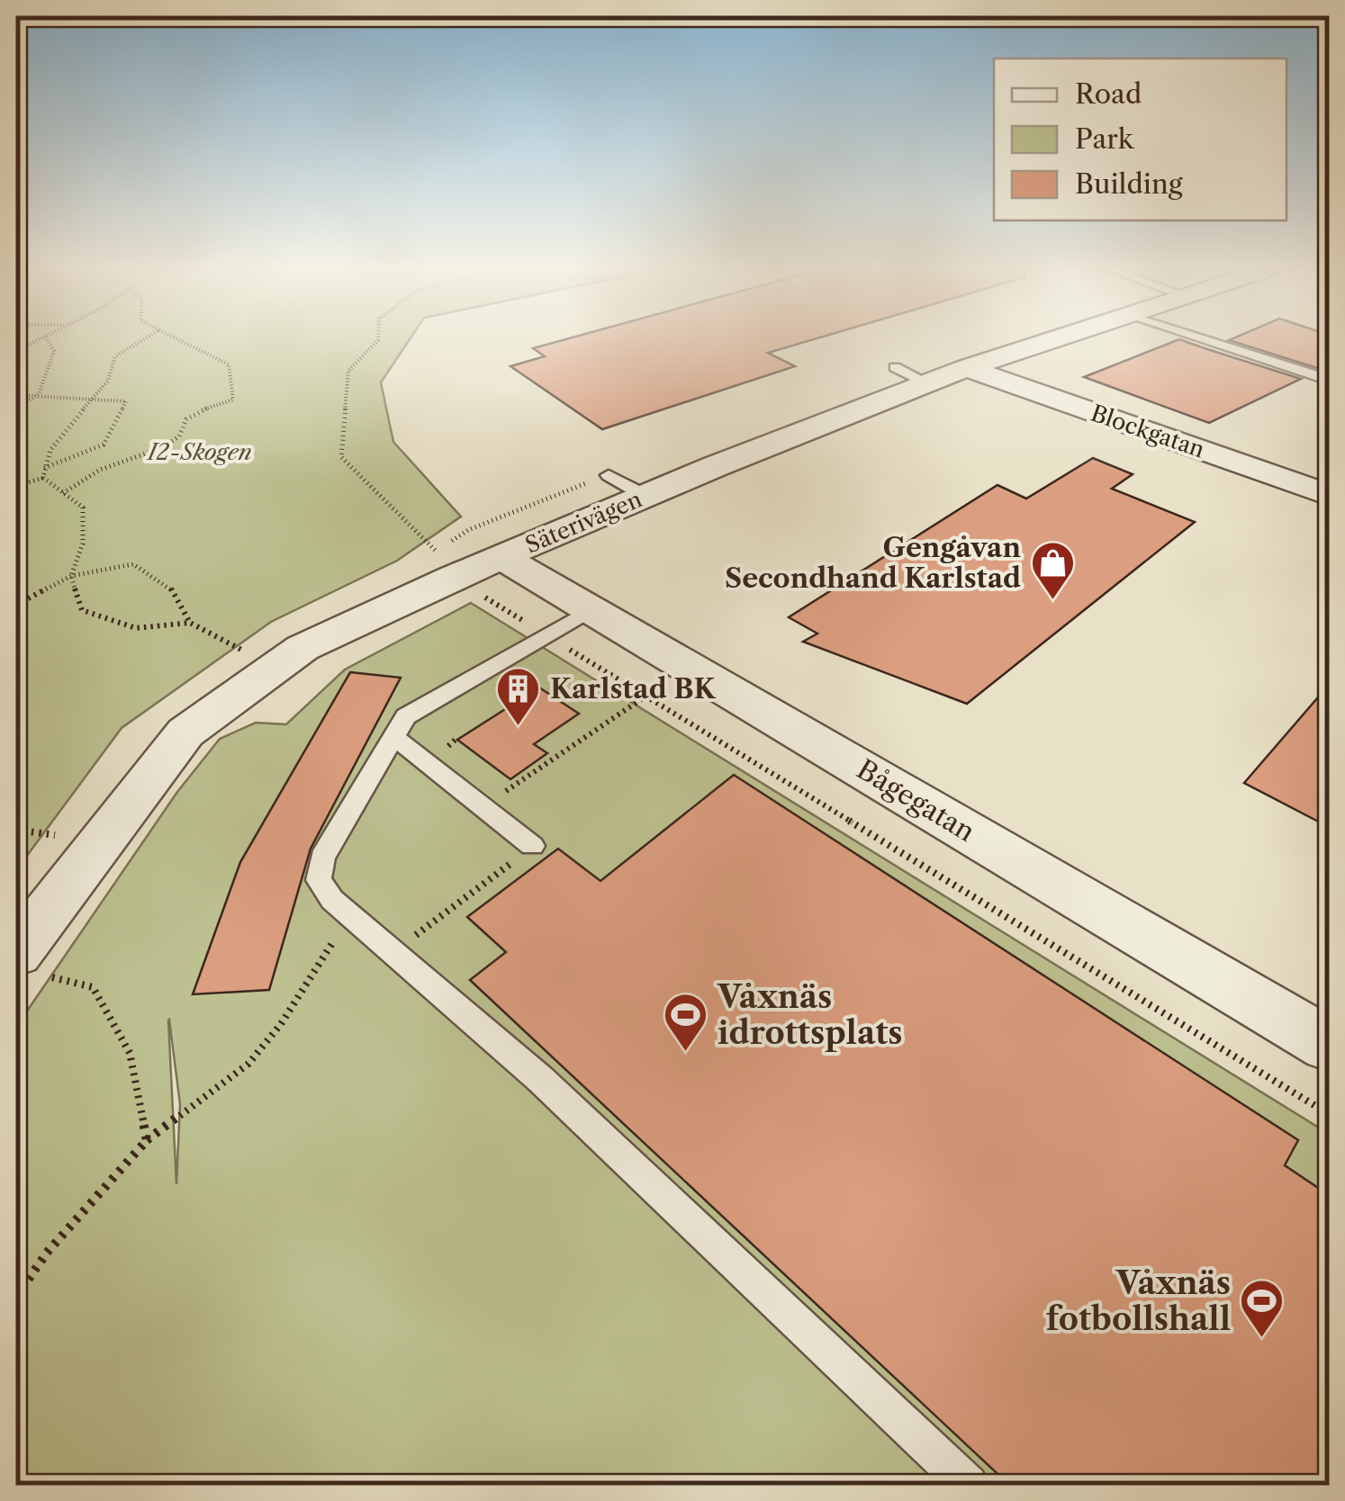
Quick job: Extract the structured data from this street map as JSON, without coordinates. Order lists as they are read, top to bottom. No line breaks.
{"streets":{"street":["Blockgatan","Säterivägen","Bågegatan"]},"crossings":[["Blockgatan","Säterivägen"],["Säterivägen","Bågegatan"]],"parks":["I2-Skogen"],"places":{"shop":["Gengåvan Secondhand Karlstad"],"building":["Karlstad BK"],"sports":["Våxnäs idrottsplats","Våxnäs fotbollshall"]},"legend":["Road","Park","Building"]}
